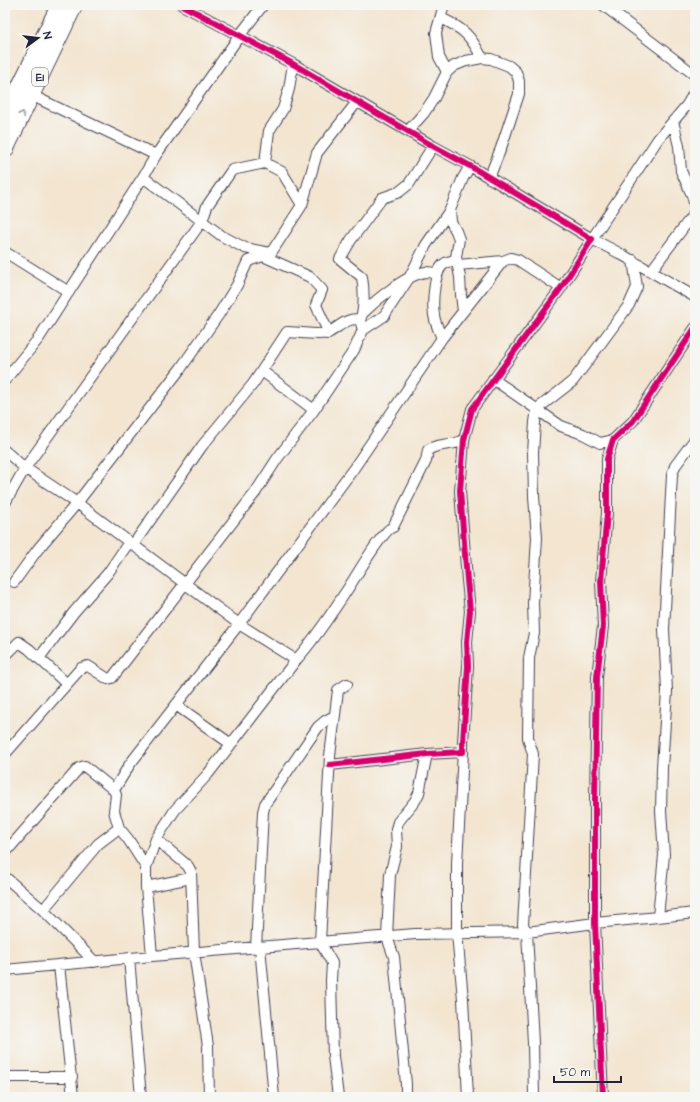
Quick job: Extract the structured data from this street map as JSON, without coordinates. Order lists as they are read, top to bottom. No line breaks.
{"streets":{"highway":["E1"]},"scale_bar":"50 m","north":"right"}
